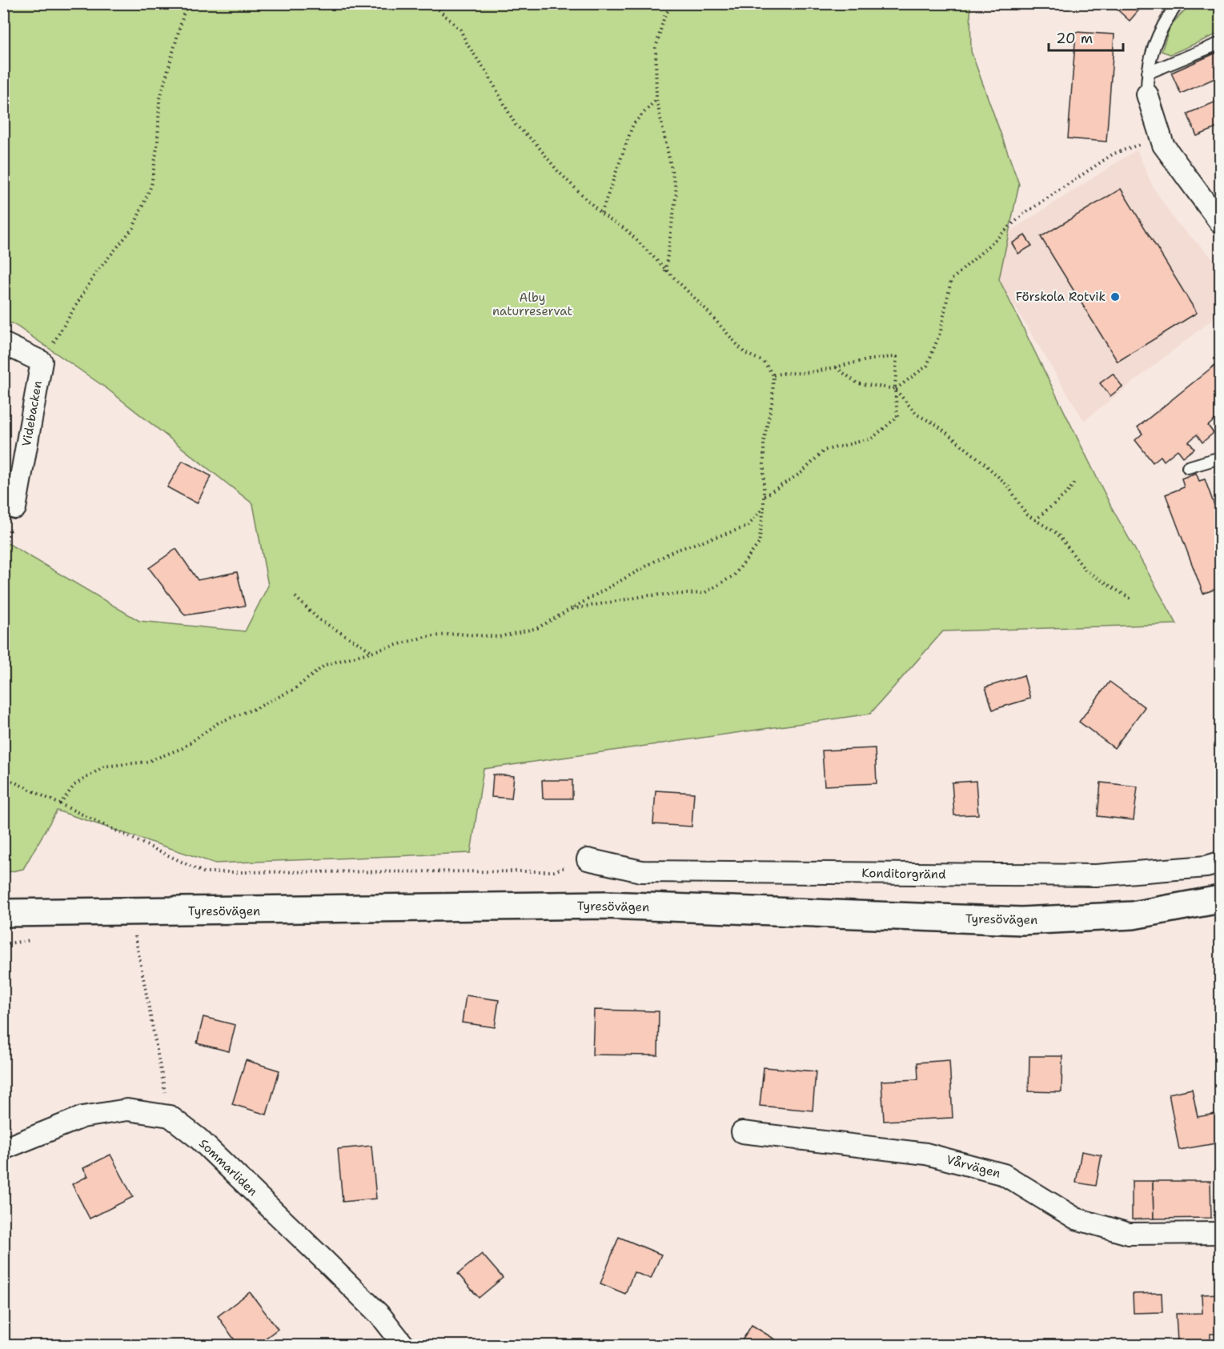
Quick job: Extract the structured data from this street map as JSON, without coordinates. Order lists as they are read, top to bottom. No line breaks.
{"streets":{"main road":["Tyresövägen"],"street":["Videbacken","Konditorgränd","Vårvägen","Sommarliden"]},"parks":["Alby naturreservat"],"places":["Förskola Rotvik"],"scale_bar":"20 m"}
